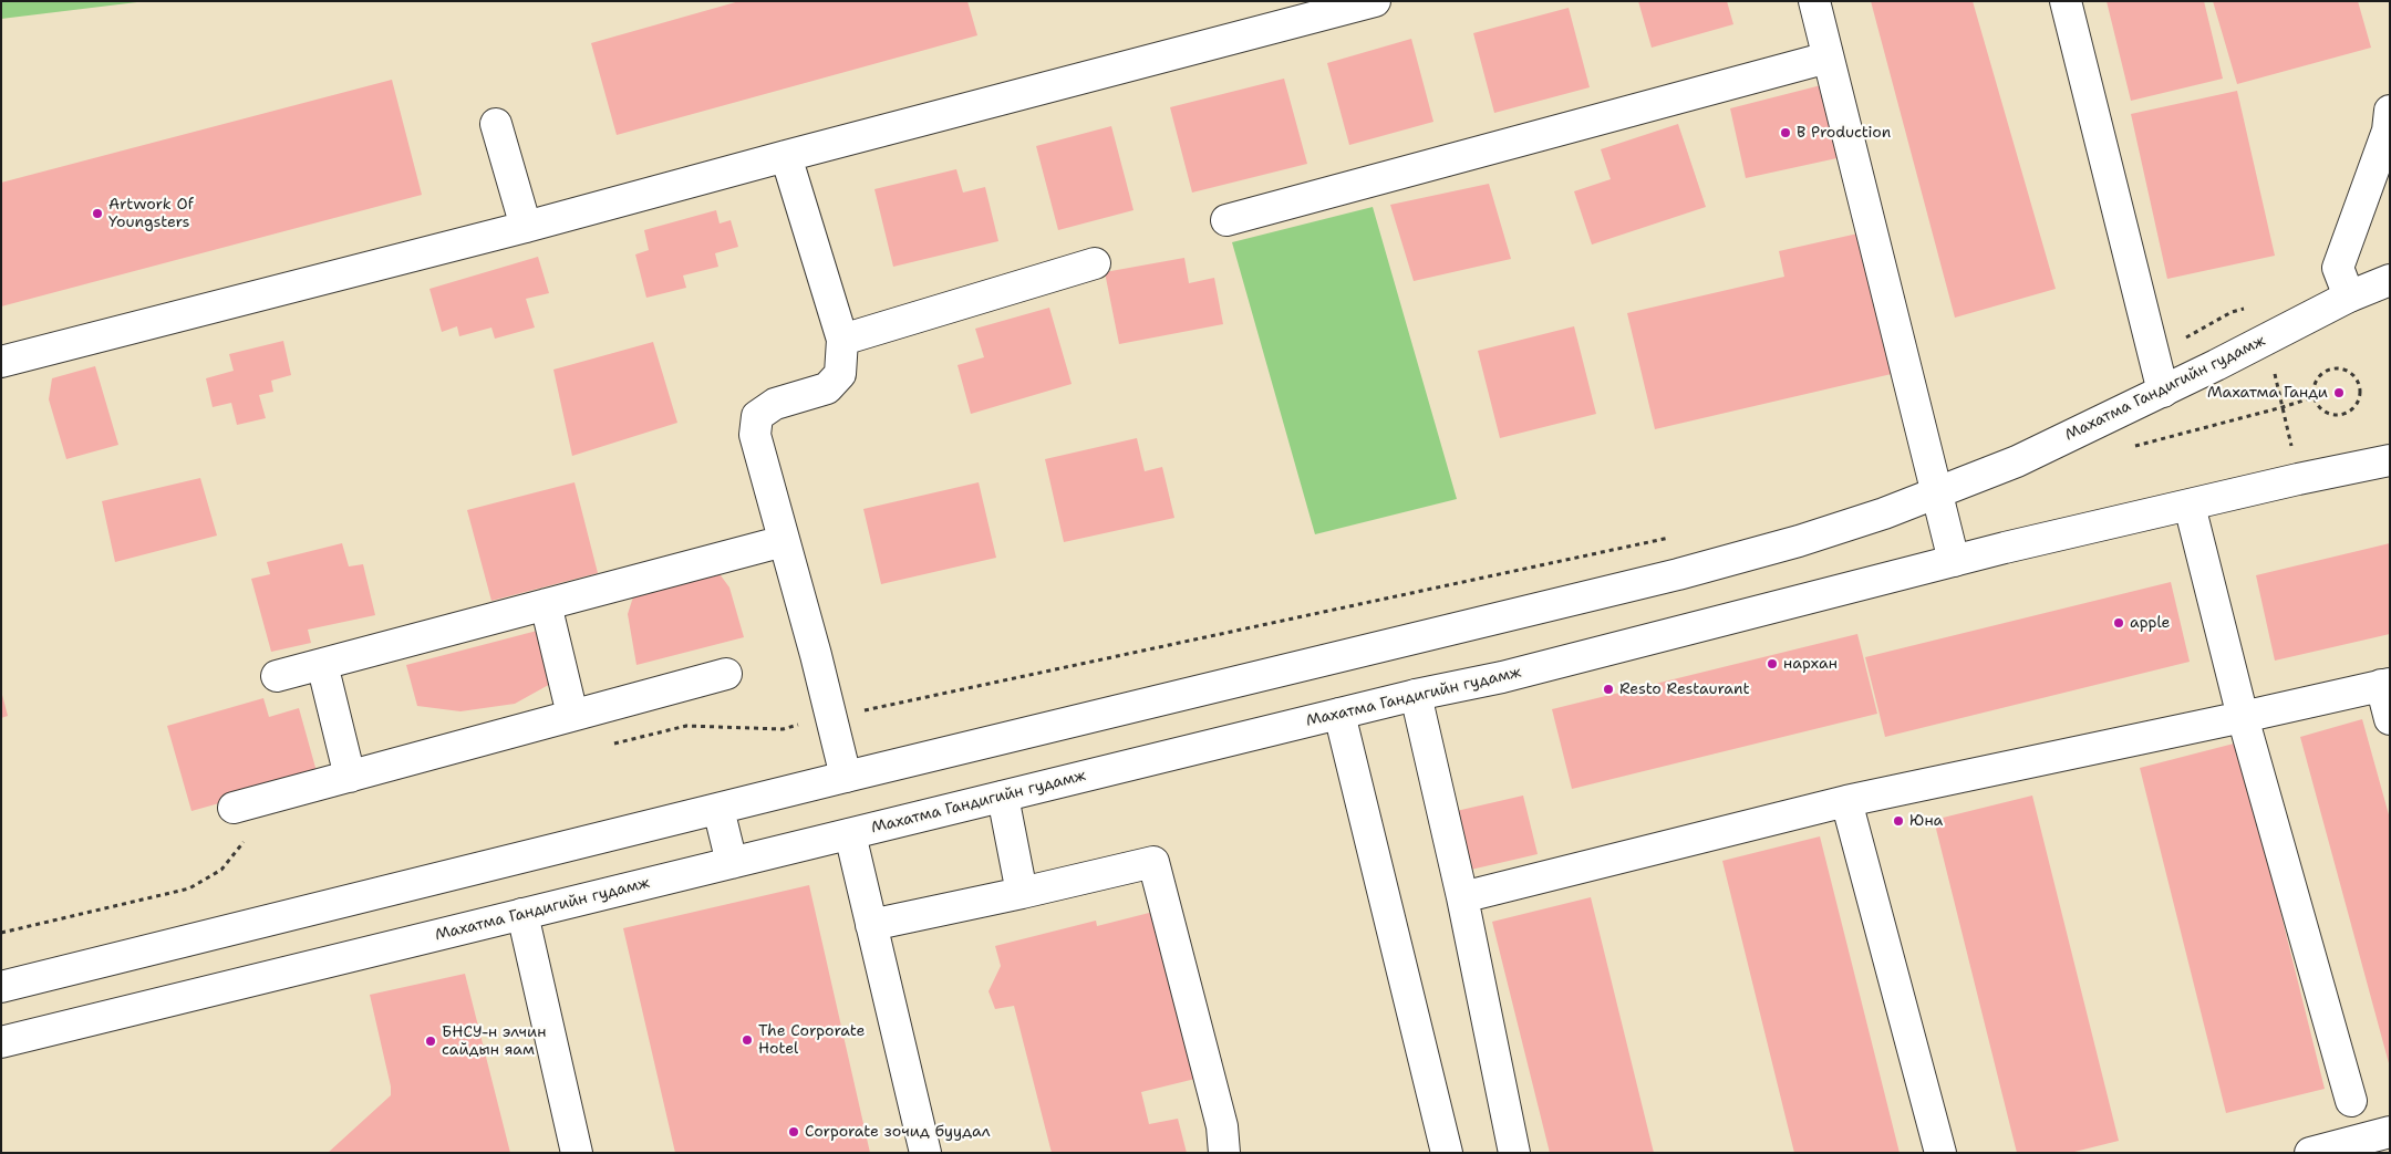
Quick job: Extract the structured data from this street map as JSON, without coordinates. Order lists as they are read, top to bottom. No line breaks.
{"streets":{"street":["Махатма Гандигийн гудамж"]},"places":["B Production","Artwork Of Youngsters","Махатма Ганди","apple","нархан","Resto Restaurant","Юна","The Corporate Hotel","БНСУ-н элчин сайдын яам","Corporate зочид буудал"]}
